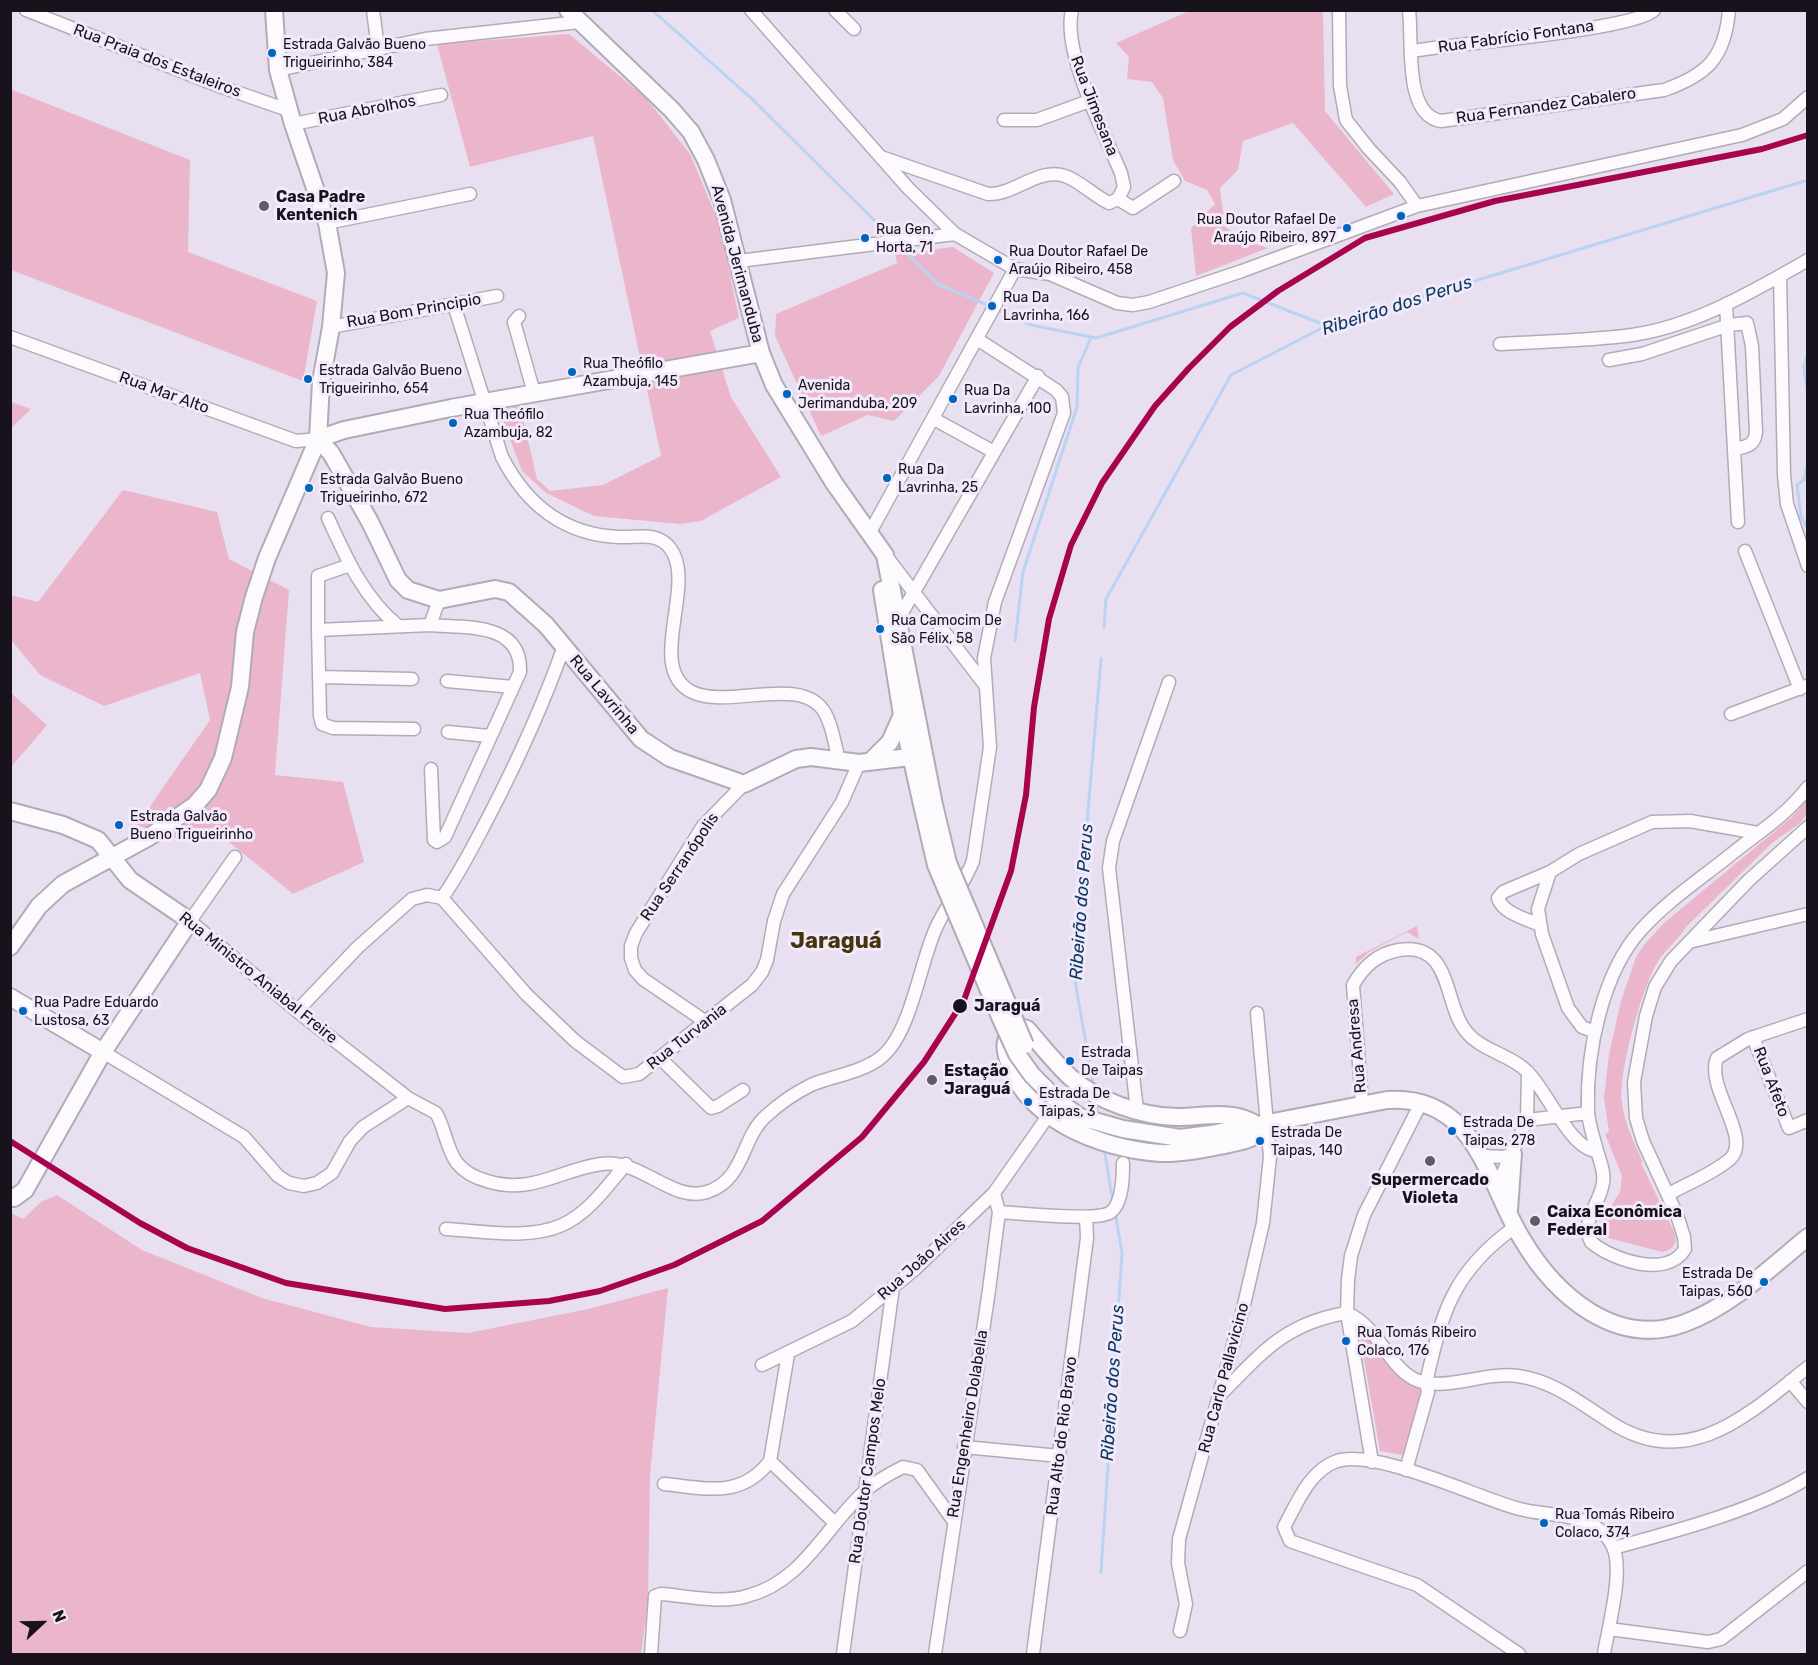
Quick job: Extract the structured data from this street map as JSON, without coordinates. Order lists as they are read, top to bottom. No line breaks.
{"streets":{"main road":["Avenida Jerimanduba","Rua Lavrinha","Rua Serranópolis","Rua Ministro Aniabal Freire"],"street":["Rua Fabrício Fontana","Rua Praia dos Estaleiros","Rua Jimesana","Rua Fernandez Cabalero","Rua Abrolhos","Rua Bom Principio","Rua Mar Alto","Rua Turvania","Rua Andresa","Rua Afeto","Rua João Aires","Rua Carlo Pallavicino","Rua Engenheiro Dolabella","Rua Alto do Rio Bravo","Rua Doutor Campos Melo"]},"crossings":[["Rua Fabrício Fontana","Rua Fernandez Cabalero"],["Rua Praia dos Estaleiros","Rua Abrolhos"],["Rua Lavrinha","Rua Serranópolis"],["Rua Serranópolis","Rua Turvania"],["Rua João Aires","Rua Engenheiro Dolabella"],["Rua João Aires","Rua Doutor Campos Melo"]],"districts":["Jaraguá"],"water":["Ribeirão dos Perus"],"places":["Estrada Galvão Bueno Trigueirinho, 384","Casa Padre Kentenich","Rua Doutor Rafael De Araújo Ribeiro, 897","Rua Gen. Horta, 71","Rua Doutor Rafael De Araújo Ribeiro, 458","Rua Da Lavrinha, 166","Rua Theófilo Azambuja, 145","Estrada Galvão Bueno Trigueirinho, 654","Avenida Jerimanduba, 209","Rua Da Lavrinha, 100","Rua Theófilo Azambuja, 82","Rua Da Lavrinha, 25","Estrada Galvão Bueno Trigueirinho, 672","Rua Camocim De São Félix, 58","Estrada Galvão Bueno Trigueirinho","Jaraguá","Rua Padre Eduardo Lustosa, 63","Estrada De Taipas","Estação Jaraguá","Estrada De Taipas, 3","Estrada De Taipas, 278","Estrada De Taipas, 140","Supermercado Violeta","Caixa Econômica Federal","Estrada De Taipas, 560","Rua Tomás Ribeiro Colaco, 176","Rua Tomás Ribeiro Colaco, 374"],"north":"right"}
